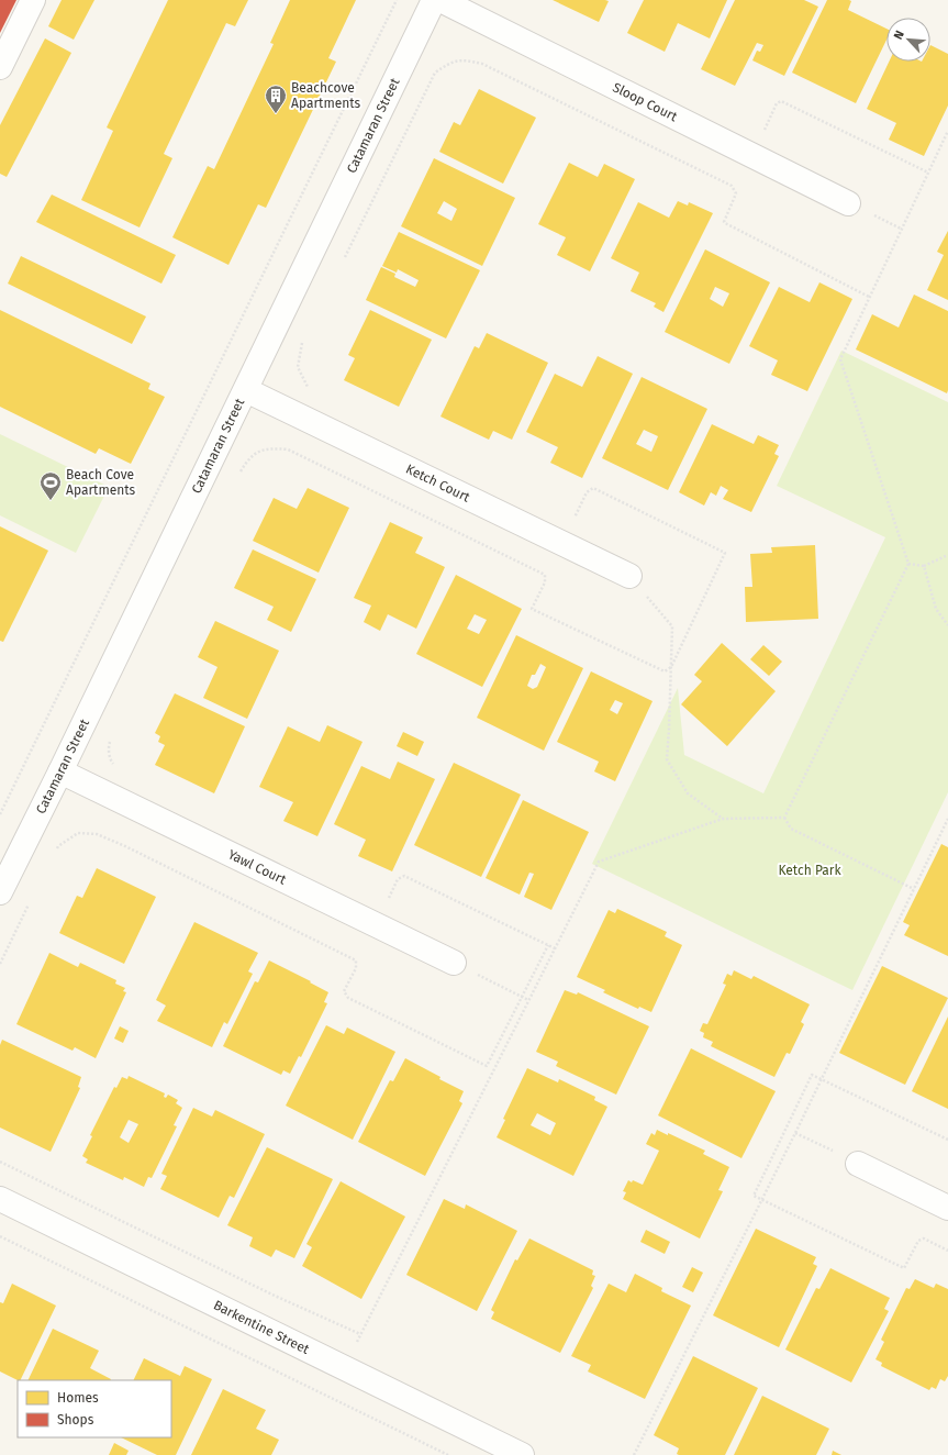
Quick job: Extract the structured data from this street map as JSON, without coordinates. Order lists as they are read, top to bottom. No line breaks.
{"streets":{"street":["Sloop Court","Catamaran Street","Ketch Court","Yawl Court","Barkentine Street"]},"crossings":[["Catamaran Street","Ketch Court"],["Catamaran Street","Yawl Court"]],"parks":["Ketch Park"],"places":{"building":["Beachcove Apartments"],"sports":["Beach Cove Apartments"]},"legend":["Homes","Shops"],"north":"top left"}
